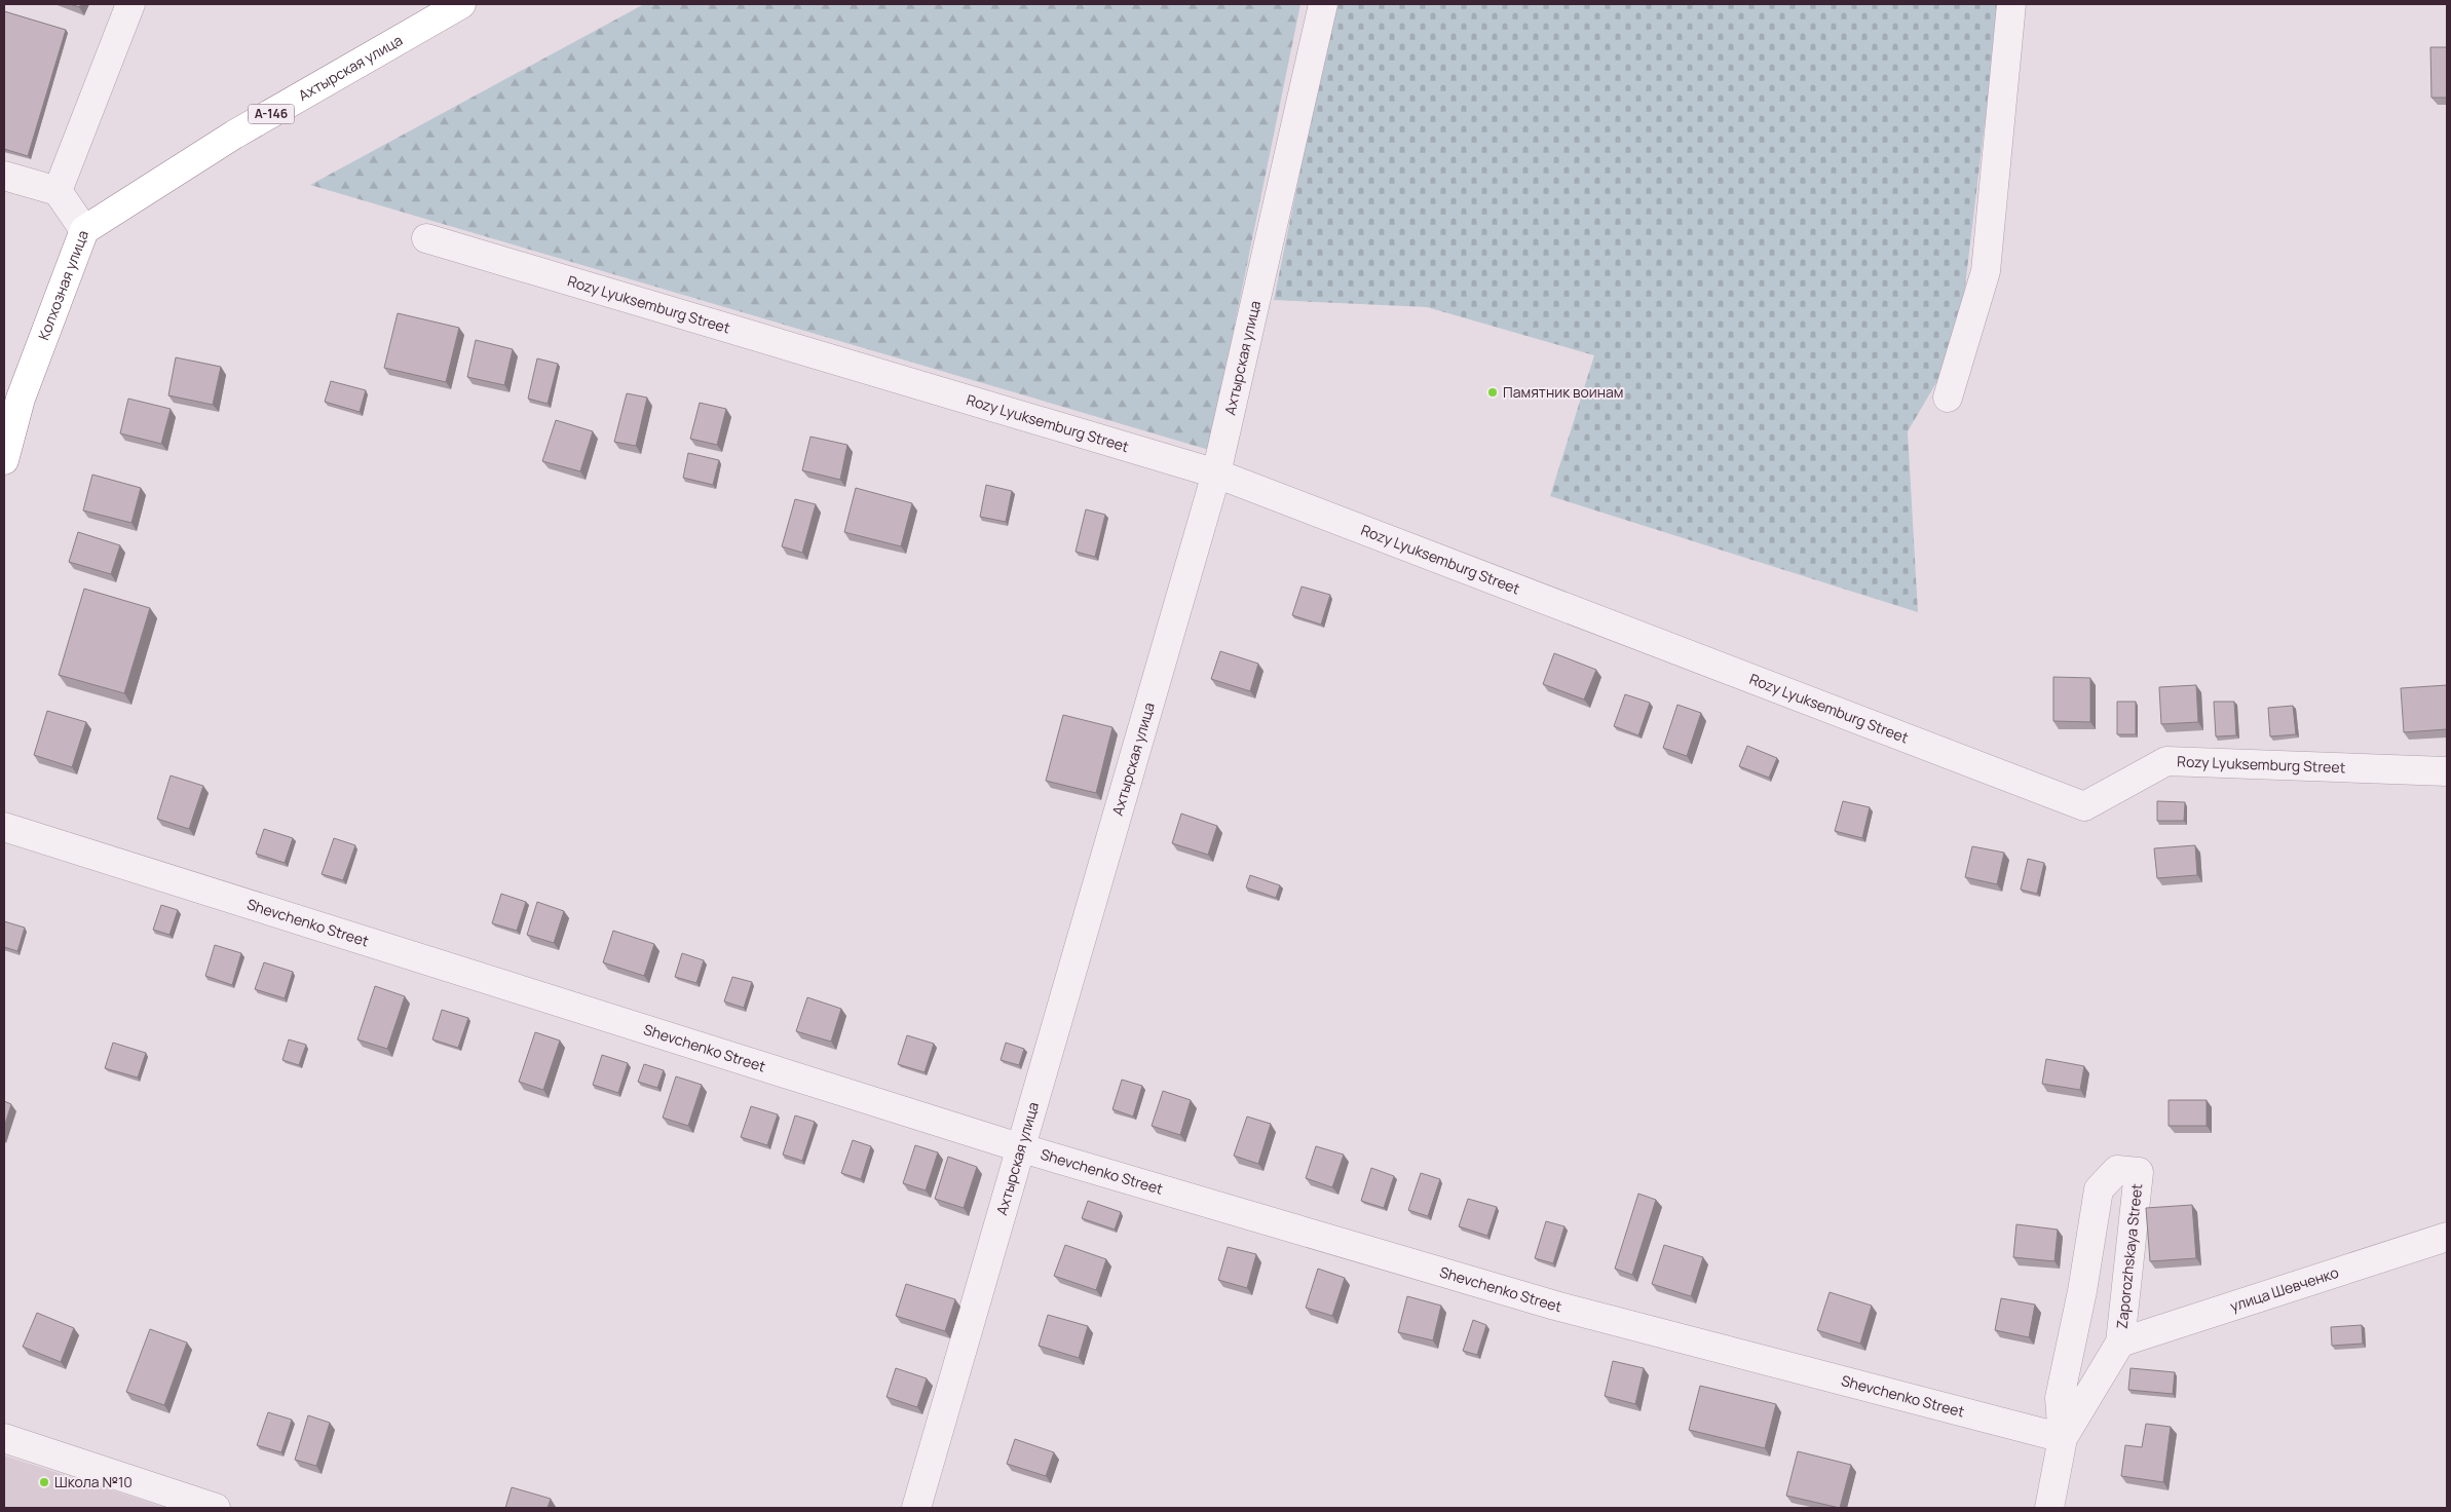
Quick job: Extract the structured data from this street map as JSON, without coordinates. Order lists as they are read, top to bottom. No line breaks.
{"streets":{"highway":["Ахтырская улица","А-146","Колхозная улица"],"street":["Rozy Lyuksemburg Street","Shevchenko Street","Zaporozhskaya Street","улица Шевченко"]},"crossings":[["Ахтырская улица","Колхозная улица"],["Ахтырская улица","Rozy Lyuksemburg Street"],["Ахтырская улица","Shevchenko Street"],["Shevchenko Street","Zaporozhskaya Street"],["Zaporozhskaya Street","улица Шевченко"]],"places":["Памятник воинам","Школа №10"]}
